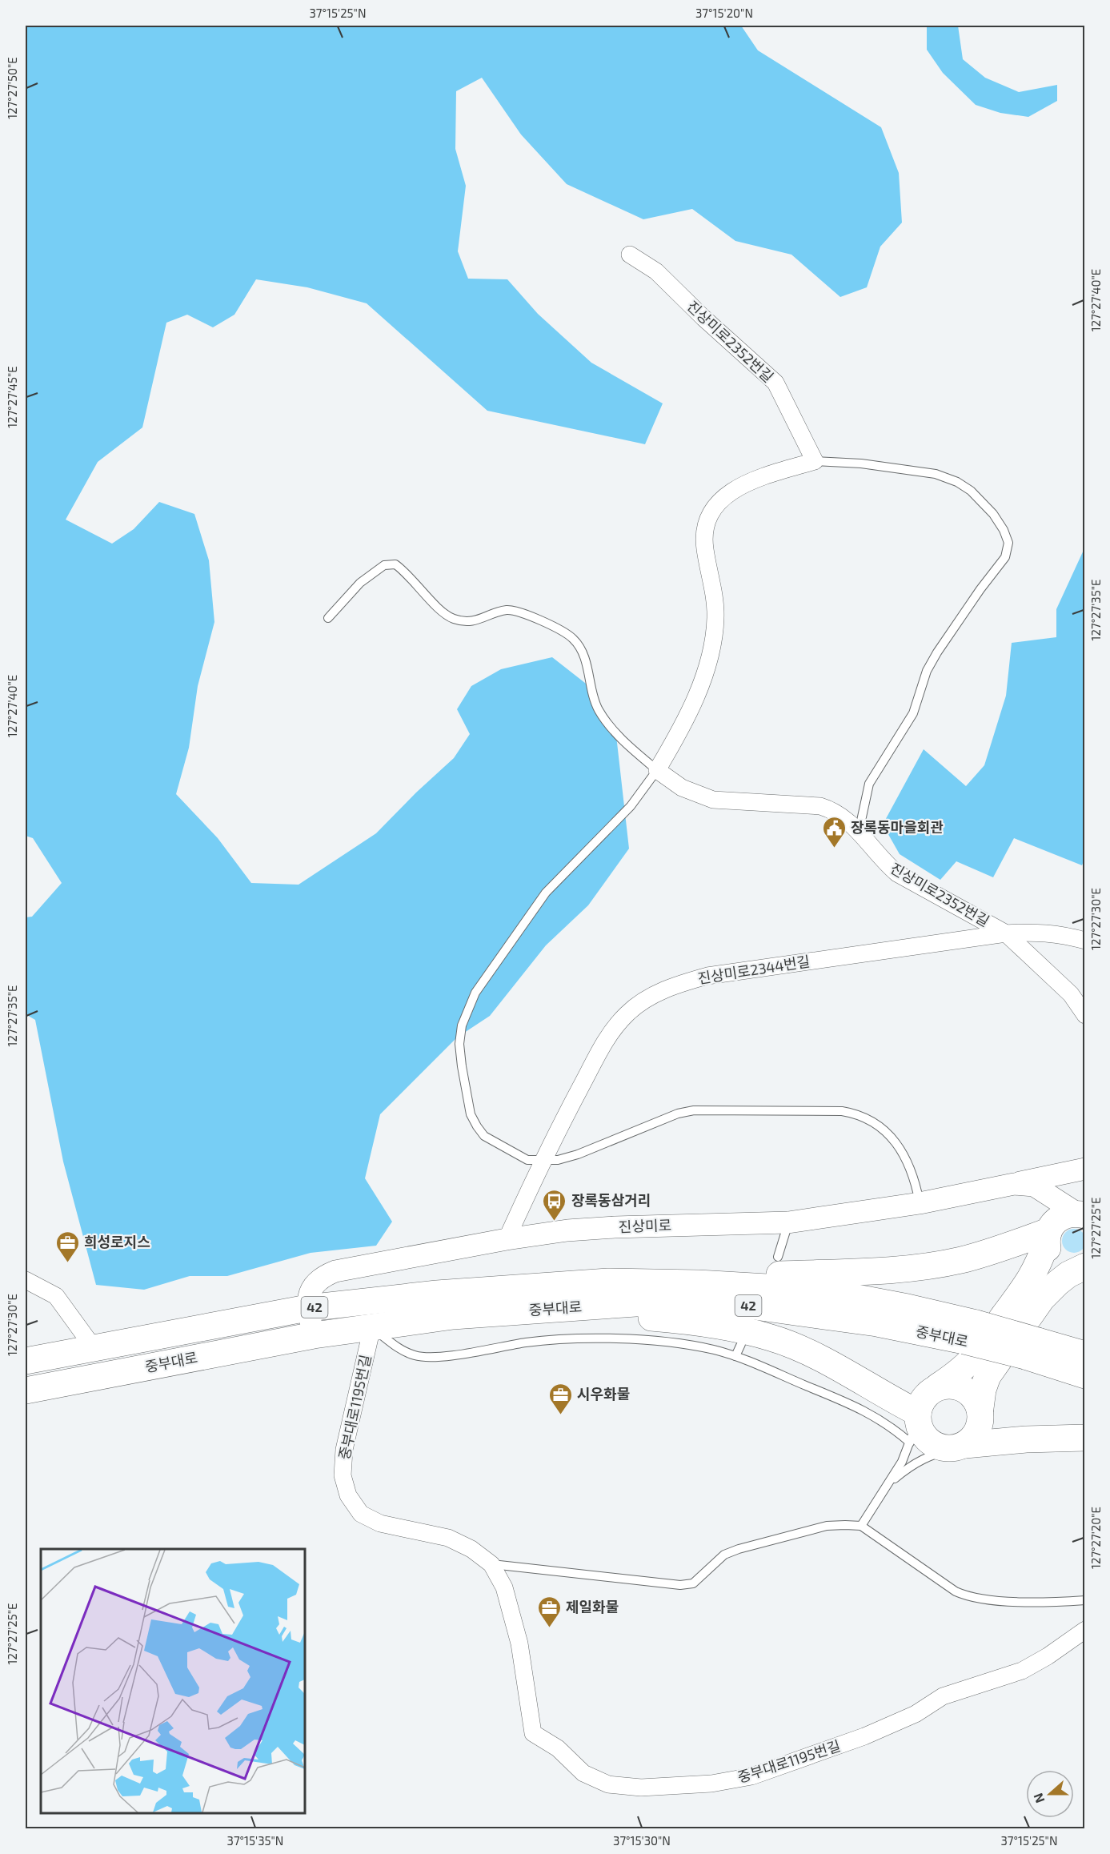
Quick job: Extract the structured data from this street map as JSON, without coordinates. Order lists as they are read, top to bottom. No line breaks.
{"streets":{"main road":["42","중부대로"],"street":["진상미로2352번길","진상미로2344번길","진상미로","중부대로1195번길"]},"crossings":[["진상미로2352번길","진상미로2344번길"],["진상미로2344번길","진상미로"],["진상미로","중부대로"],["42","중부대로"],["중부대로","중부대로1195번길"]],"places":{"public building":["장록동마을회관"],"bus stop":["장록동삼거리"],"office":["희성로지스","시우화물","제일화물"]},"north":"left","coordinates":["37°15'25\"N","37°15'20\"N","127°27'50\"E","127°27'40\"E","127°27'45\"E","127°27'35\"E","127°27'30\"E","127°27'25\"E","127°27'20\"E","37°15'35\"N","37°15'30\"N"]}
